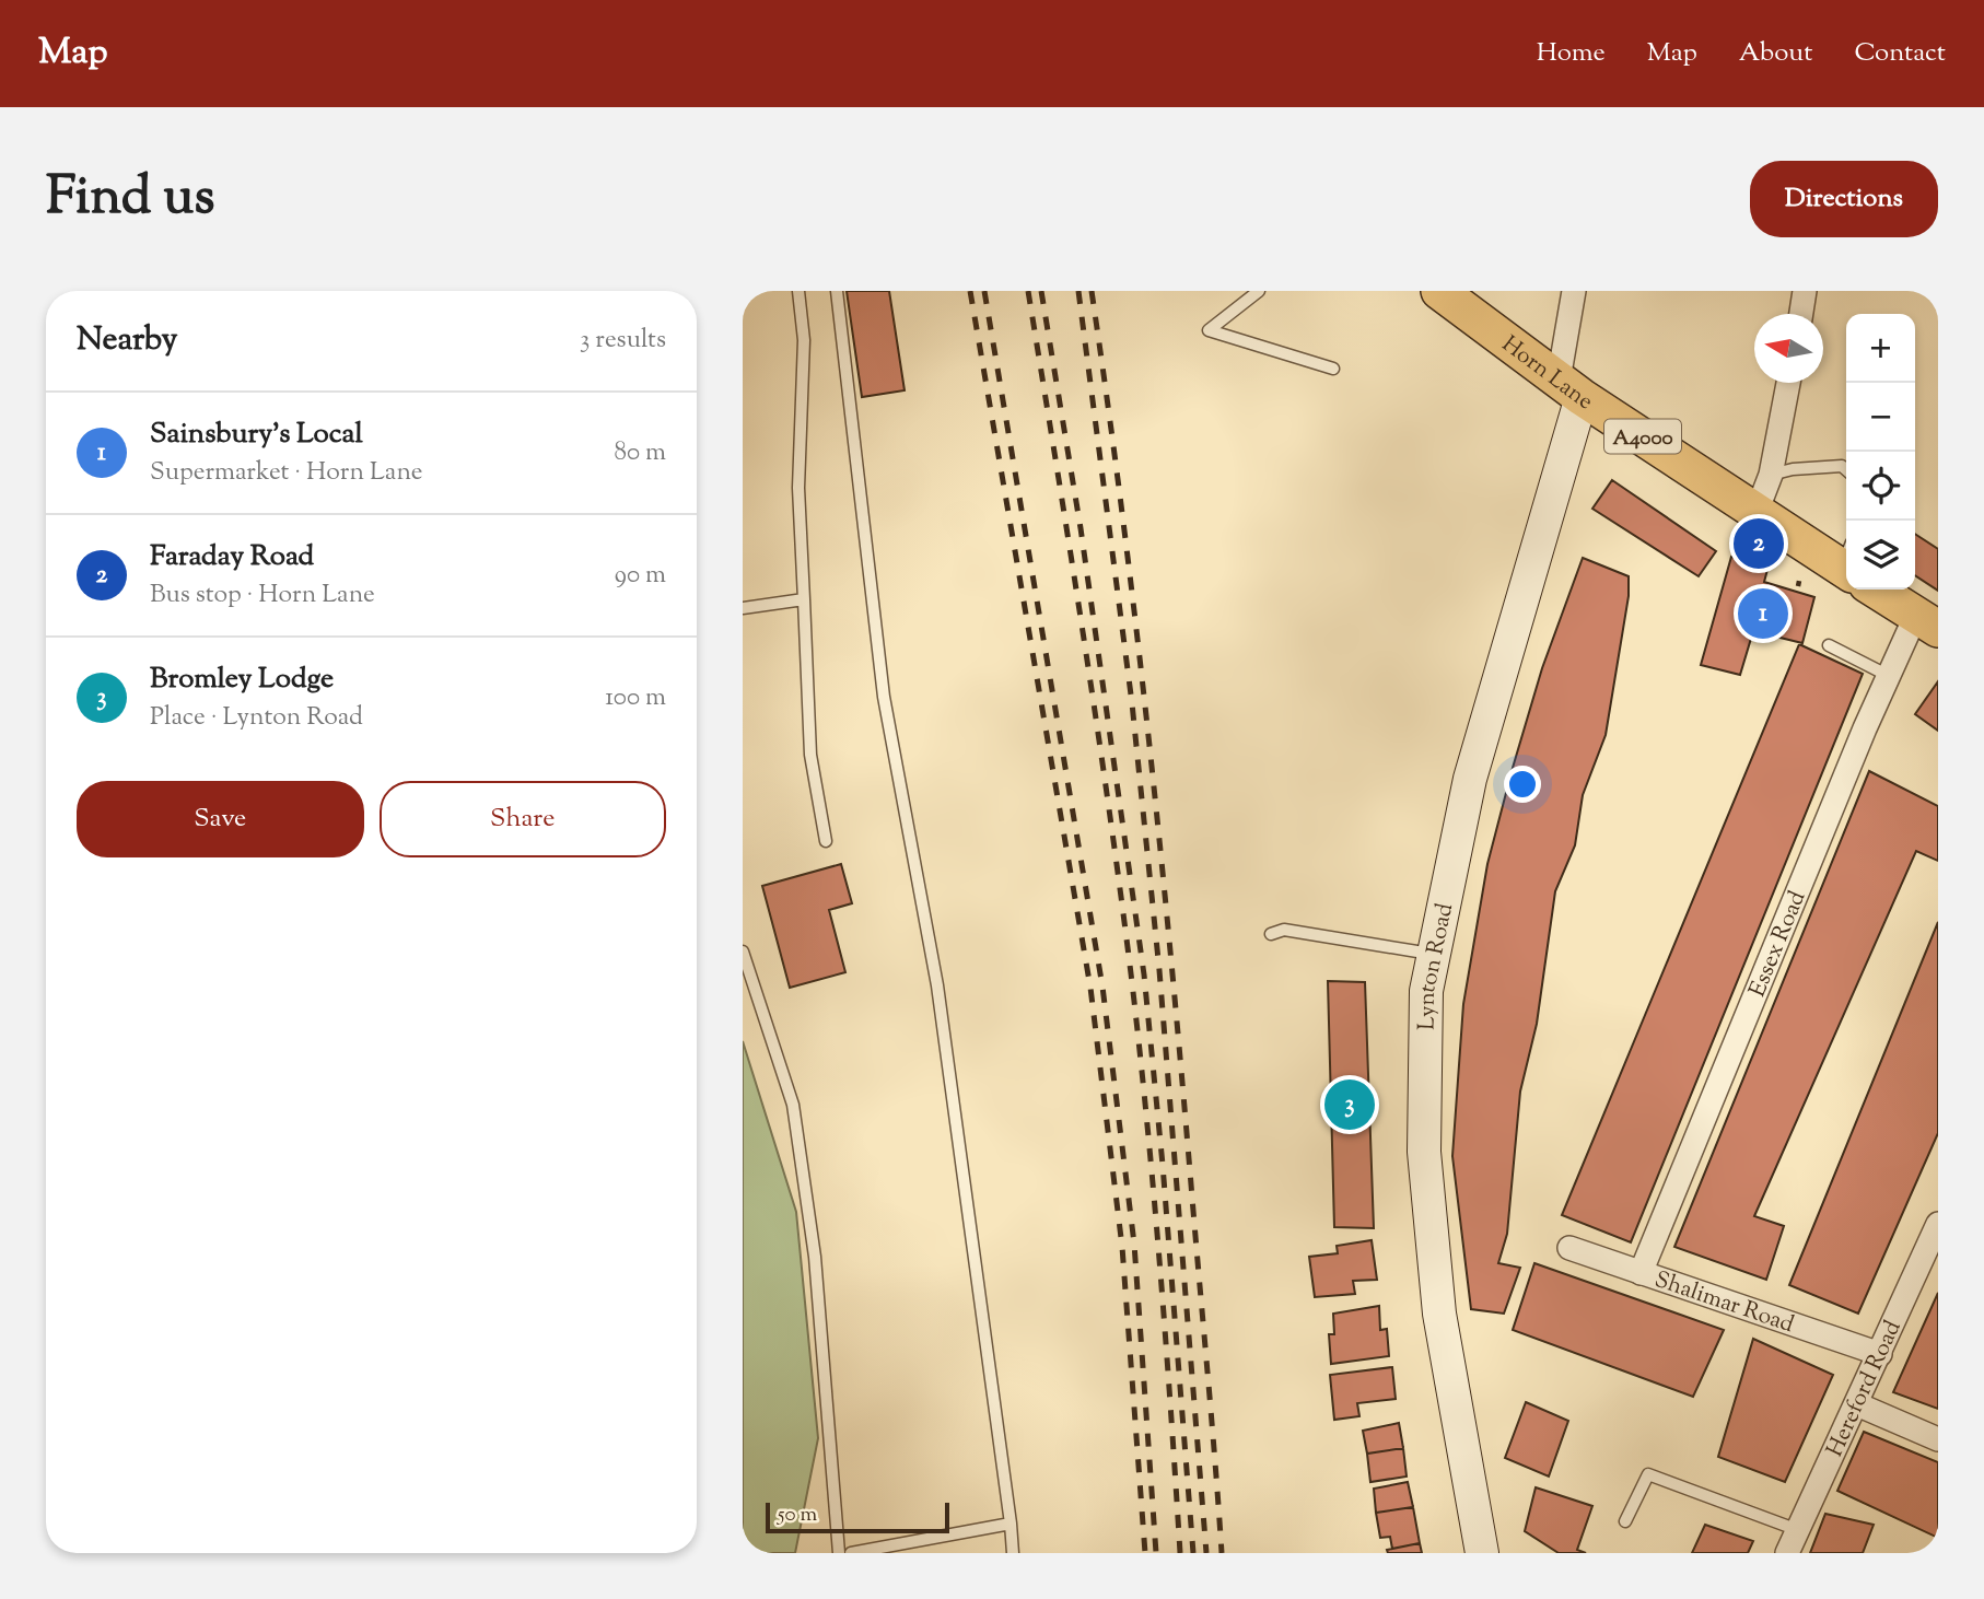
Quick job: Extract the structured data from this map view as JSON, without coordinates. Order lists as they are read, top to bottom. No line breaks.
{"streets":{"main road":["Horn Lane","A4000"],"street":["Essex Road","Lynton Road","Shalimar Road","Hereford Road"]},"crossings":[["Horn Lane","Essex Road"],["Horn Lane","Lynton Road"],["Essex Road","Shalimar Road"],["Shalimar Road","Hereford Road"]],"scale_bar":"50 m","north":"left","page":{"header":"Map","nav":["Home","Map","About","Contact"],"title":"Find us","buttons":["Directions",["Save","Share"]],"heading":["Nearby","3 results"],"map_buttons":["+","−"],"list":[{"mark":"1","name":"Sainsbury's Local","note":"Supermarket · Horn Lane","value":"80 m"},{"mark":"2","name":"Faraday Road","note":"Bus stop · Horn Lane","value":"90 m"},{"mark":"3","name":"Bromley Lodge","note":"Place · Lynton Road","value":"100 m"}],"pins":["2","1","3"],"scale":"50 m"}}
